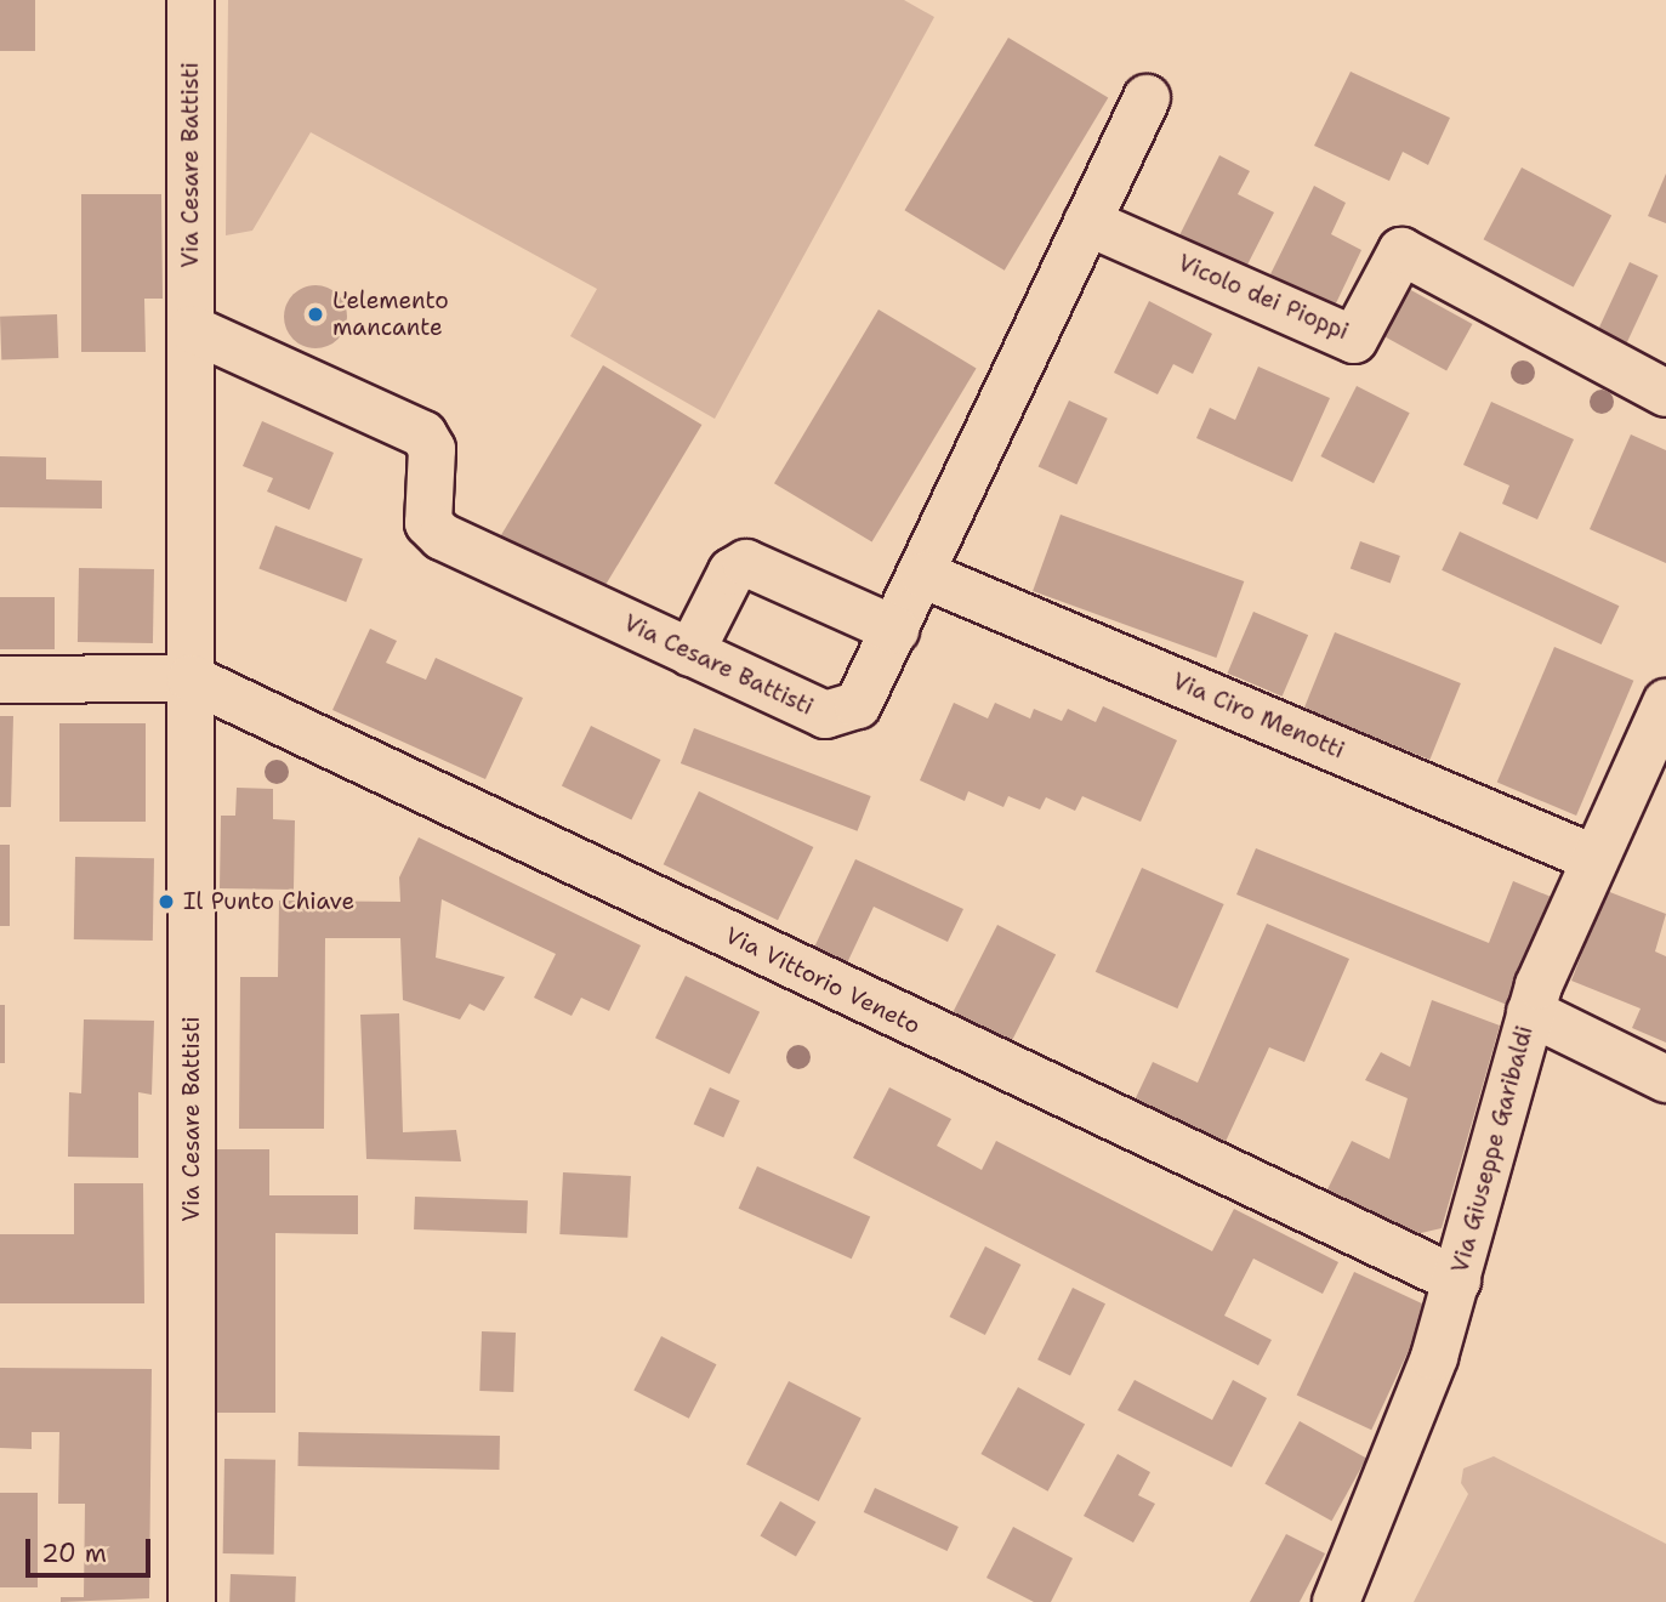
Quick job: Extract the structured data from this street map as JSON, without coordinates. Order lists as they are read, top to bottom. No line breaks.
{"streets":{"street":["Via Cesare Battisti","Vicolo dei Pioppi","Via Ciro Menotti","Via Vittorio Veneto","Via Giuseppe Garibaldi"]},"crossings":[["Via Cesare Battisti","Vicolo dei Pioppi"],["Via Cesare Battisti","Via Ciro Menotti"],["Via Cesare Battisti","Via Vittorio Veneto"],["Via Ciro Menotti","Via Giuseppe Garibaldi"],["Via Vittorio Veneto","Via Giuseppe Garibaldi"]],"places":["L'elemento mancante","Il Punto Chiave"],"scale_bar":"20 m"}
